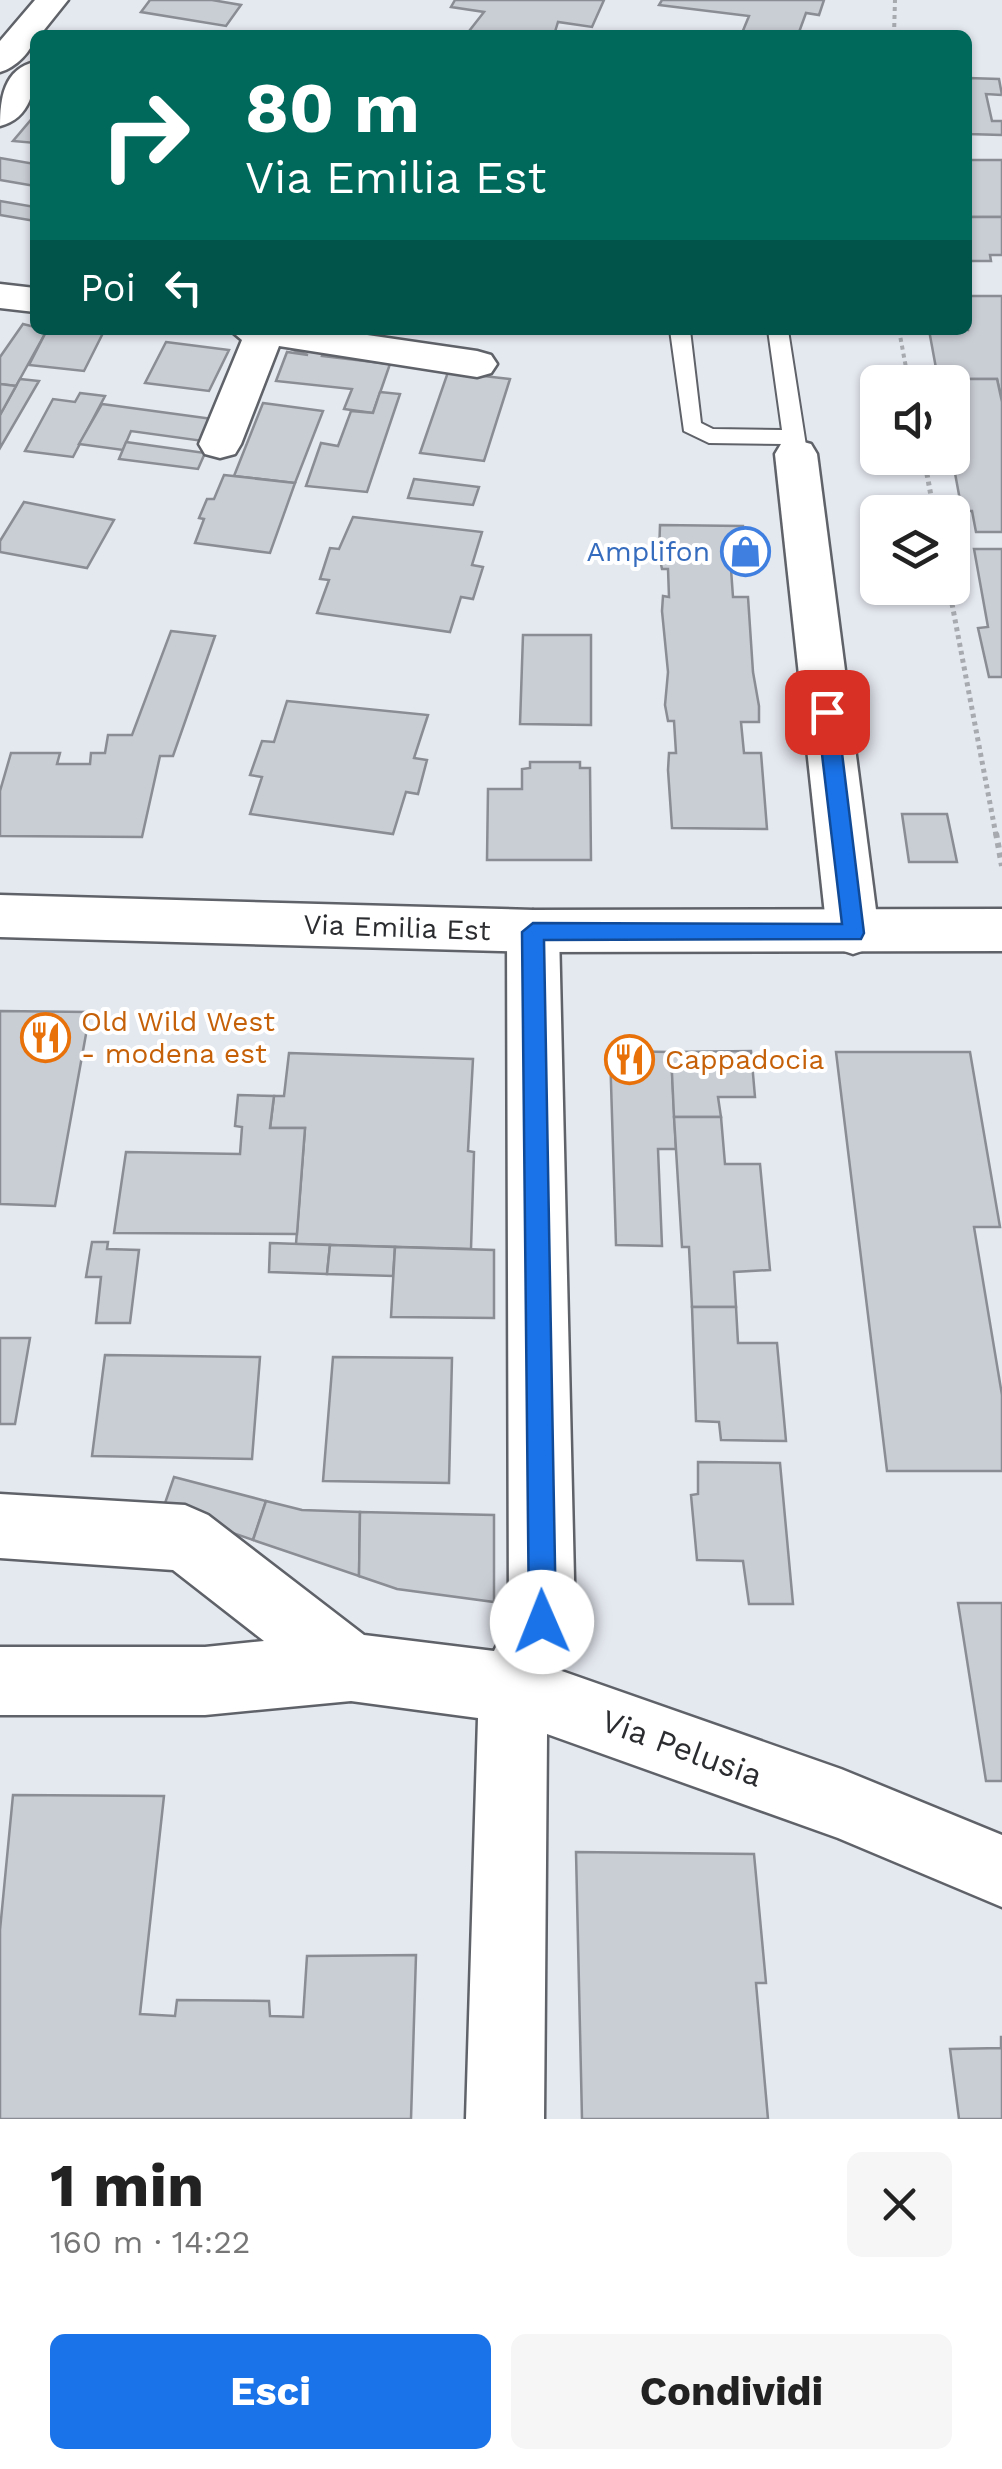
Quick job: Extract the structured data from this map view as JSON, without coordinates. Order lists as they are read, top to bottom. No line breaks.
{"streets":{"street":["Via Emilia Est","Via Pelusia"]},"places":{"shop":["Amplifon"],"restaurant":["Old Wild West - modena est","Cappadocia"]},"page":{"turn":["80 m","Via Emilia Est"],"then":"Poi","heading":["1 min","160 m · 14:22"],"buttons":["Esci","Condividi"]}}
